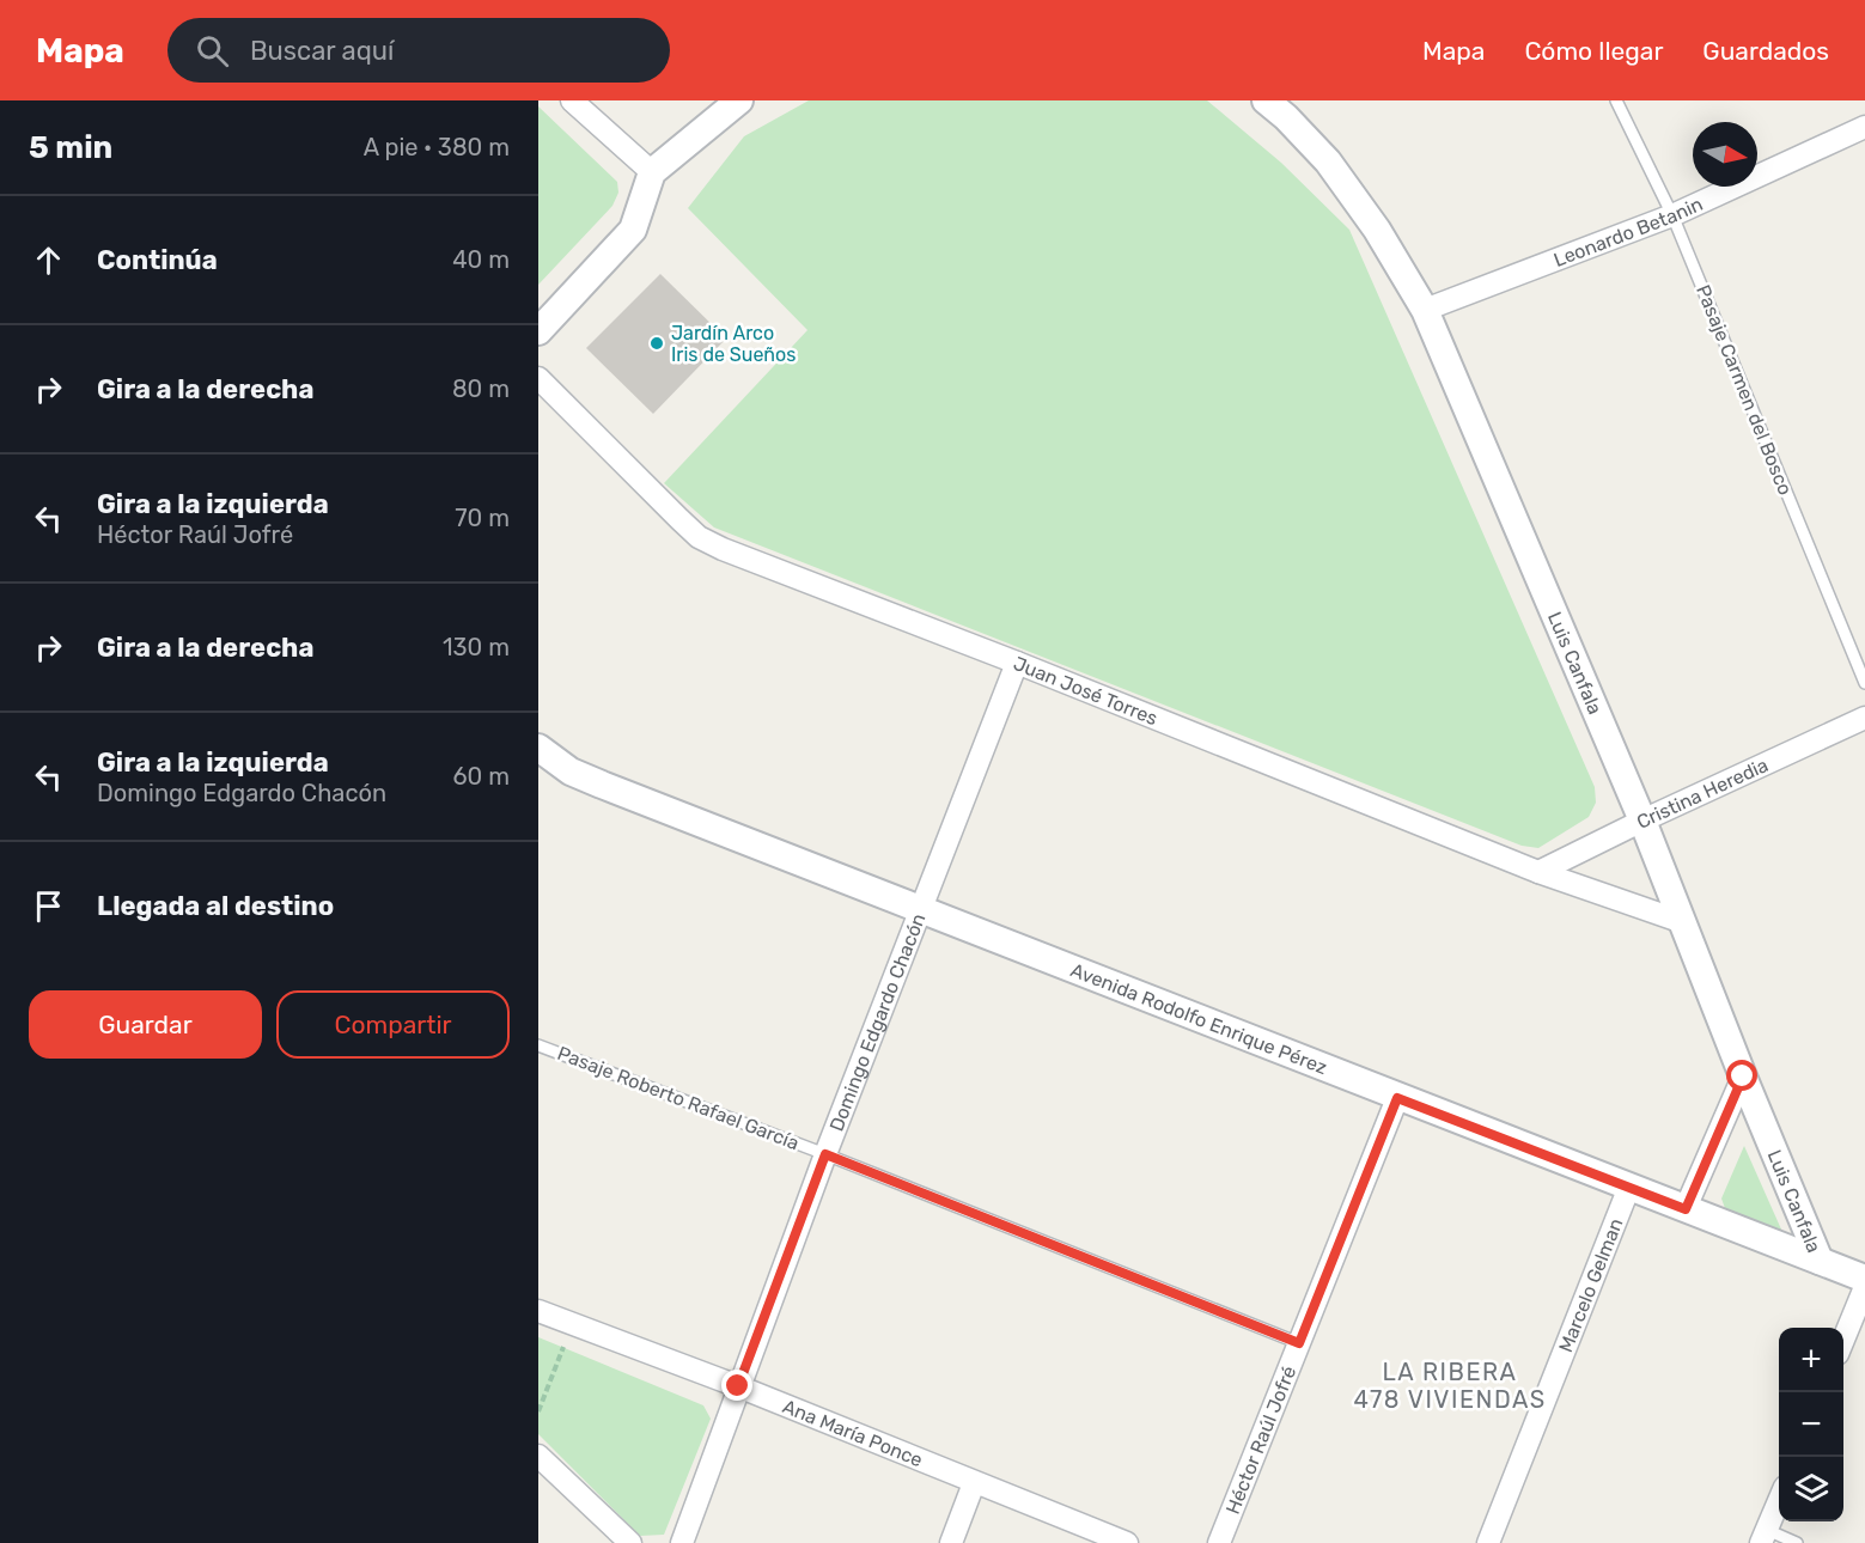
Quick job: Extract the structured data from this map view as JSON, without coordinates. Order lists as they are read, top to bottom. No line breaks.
{"streets":{"street":["Leonardo Betanin","Luis Canfala","Juan José Torres","Cristina Heredia","Avenida Rodolfo Enrique Pérez","Domingo Edgardo Chacón","Marcelo Gelman","Ana María Ponce","Héctor Raúl Jofré"],"lane":["Pasaje Carmen del Bosco","Pasaje Roberto Rafael García"]},"crossings":[["Leonardo Betanin","Pasaje Carmen del Bosco"],["Leonardo Betanin","Luis Canfala"],["Luis Canfala","Juan José Torres"],["Luis Canfala","Cristina Heredia"],["Luis Canfala","Avenida Rodolfo Enrique Pérez"],["Juan José Torres","Cristina Heredia"],["Juan José Torres","Domingo Edgardo Chacón"],["Avenida Rodolfo Enrique Pérez","Domingo Edgardo Chacón"],["Avenida Rodolfo Enrique Pérez","Marcelo Gelman"],["Avenida Rodolfo Enrique Pérez","Héctor Raúl Jofré"],["Domingo Edgardo Chacón","Pasaje Roberto Rafael García"],["Domingo Edgardo Chacón","Ana María Ponce"],["Pasaje Roberto Rafael García","Héctor Raúl Jofré"]],"districts":["LA RIBERA 478 VIVIENDAS"],"places":["Jardín Arco Iris de Sueños"],"north":"right","page":{"header":"Mapa","search":"Buscar aquí","nav":["Mapa","Cómo llegar","Guardados"],"heading":["5 min","A pie · 380 m"],"list":[["Continúa","40 m"],["Gira a la derecha","80 m"],["Gira a la izquierda","Héctor Raúl Jofré","70 m"],["Gira a la derecha","130 m"],["Gira a la izquierda","Domingo Edgardo Chacón","60 m"],"Llegada al destino"],"buttons":["Guardar","Compartir"],"map_buttons":["+","−"]}}
